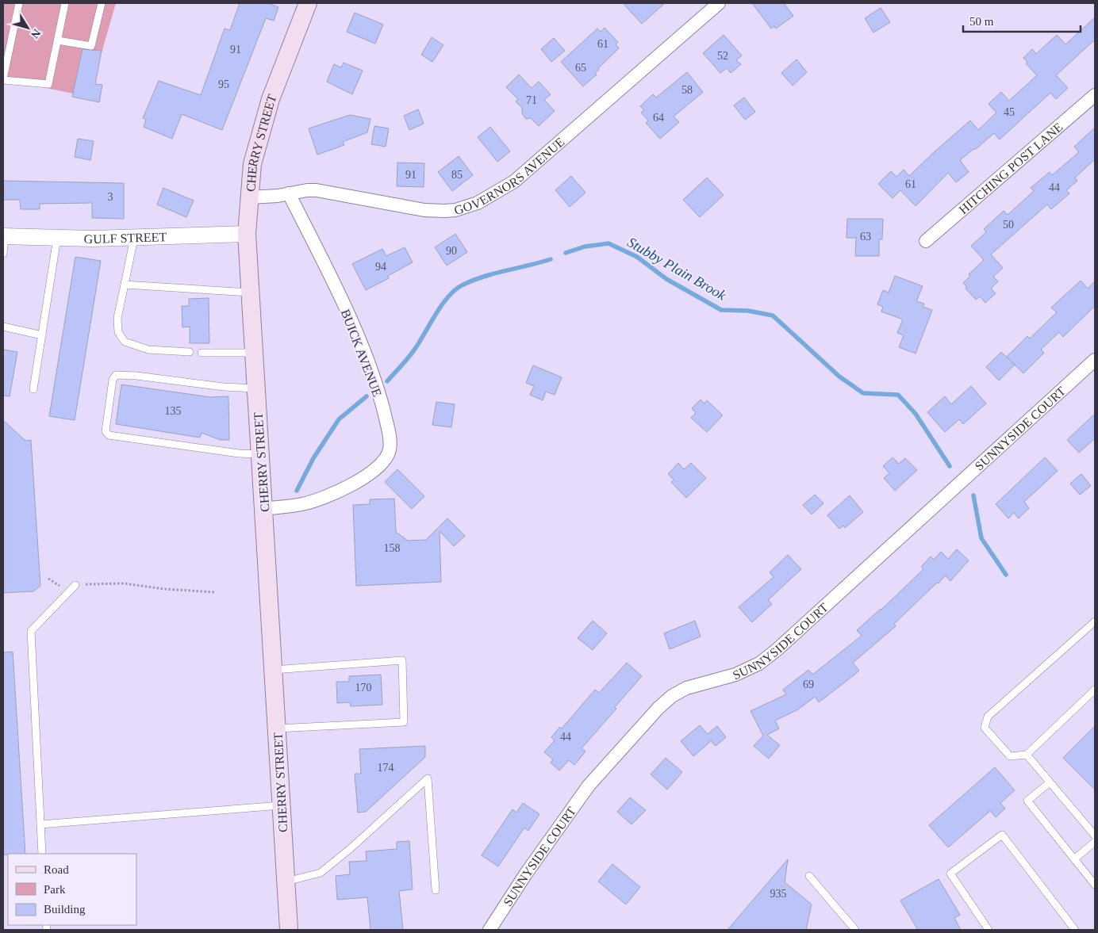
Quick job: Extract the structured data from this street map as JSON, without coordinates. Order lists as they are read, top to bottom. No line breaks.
{"streets":{"main road":["CHERRY STREET"],"street":["HITCHING POST LANE","GOVERNORS AVENUE","GULF STREET","BUICK AVENUE","SUNNYSIDE COURT"]},"crossings":[["CHERRY STREET","GOVERNORS AVENUE"],["CHERRY STREET","GULF STREET"],["CHERRY STREET","BUICK AVENUE"],["GOVERNORS AVENUE","BUICK AVENUE"]],"water":["Stubby Plain Brook"],"house_numbers":["61","91","52","65","95","58","71","45","64","91","85","61","44","3","50","63","90","94","135","158","69","170","44","174","935"],"legend":["Road","Park","Building"],"scale_bar":"50 m","north":"bottom right"}
